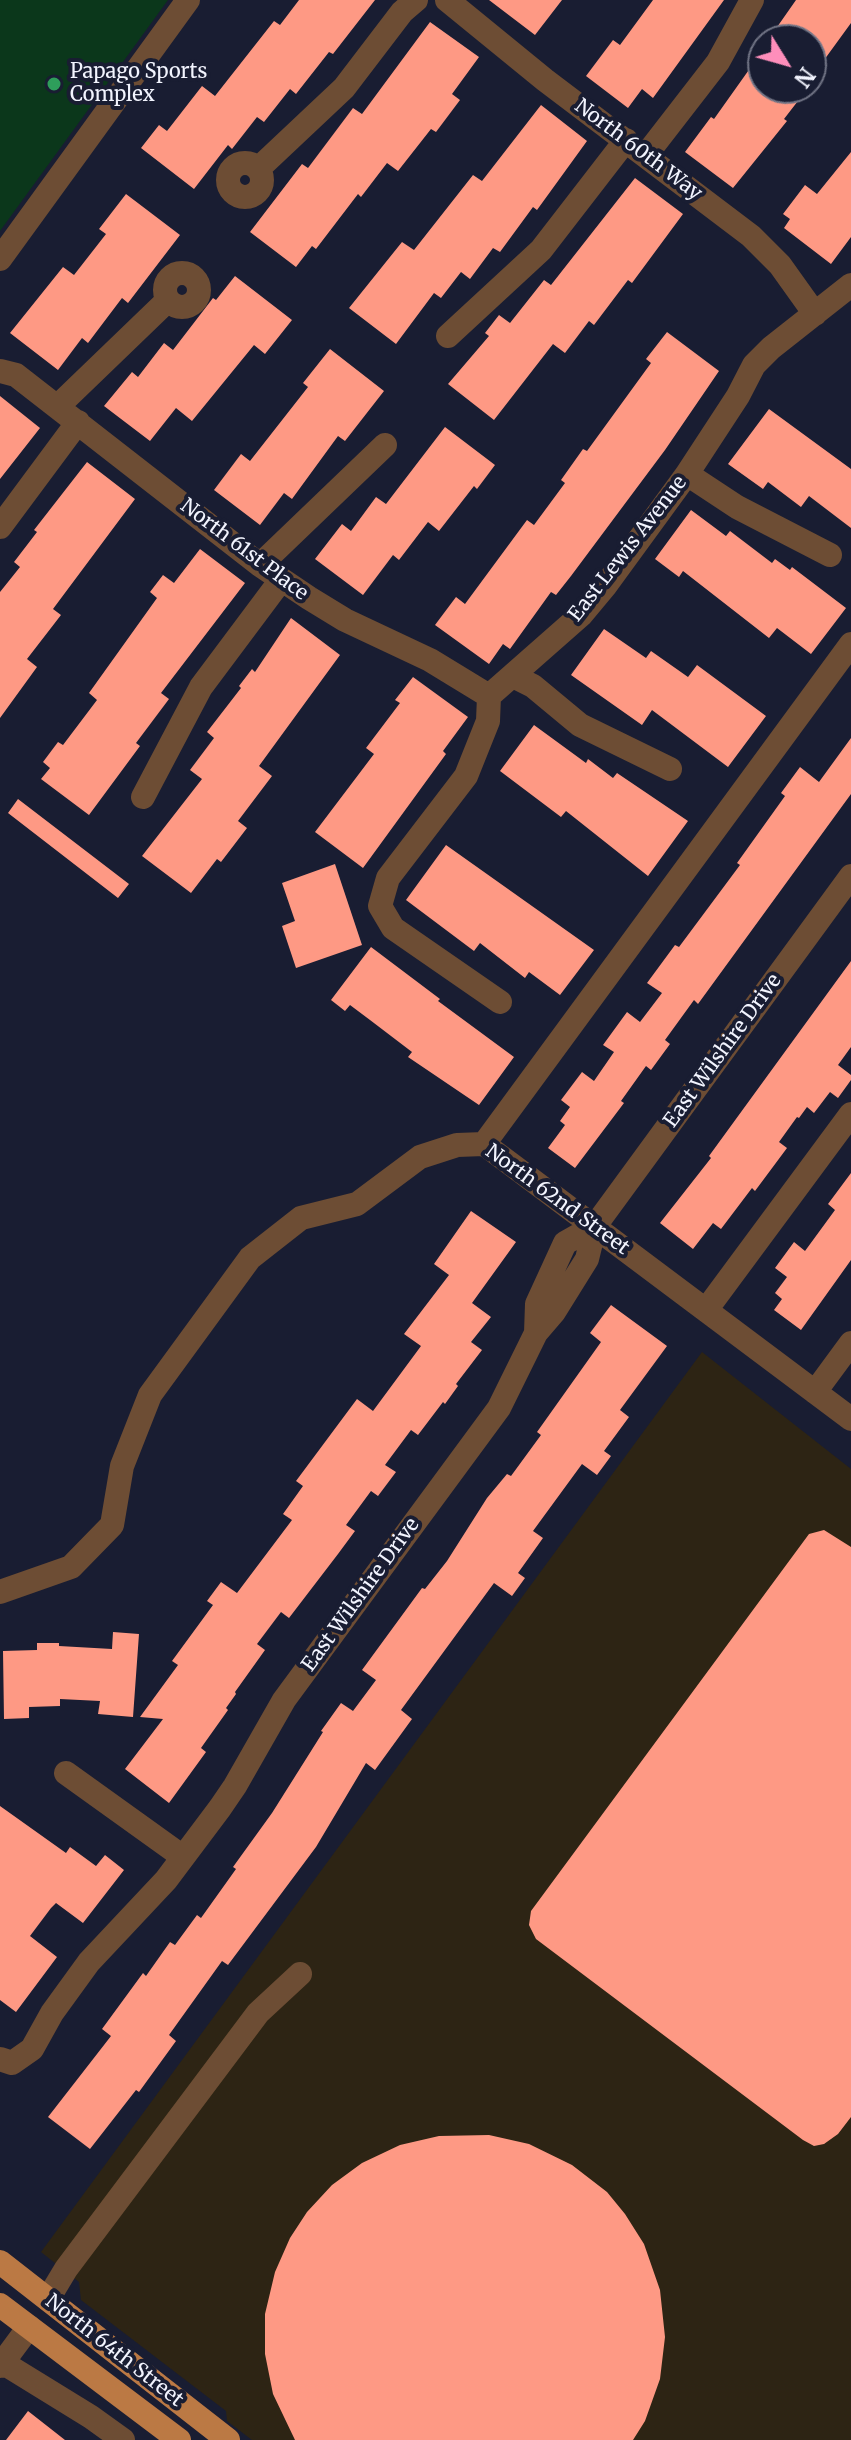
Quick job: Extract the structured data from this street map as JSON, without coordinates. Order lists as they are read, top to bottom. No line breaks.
{"streets":{"main road":["North 64th Street"],"street":["North 60th Way","East Lewis Avenue","North 61st Place","East Wilshire Drive","North 62nd Street"]},"crossings":[["North 60th Way","East Lewis Avenue"],["East Lewis Avenue","North 61st Place"],["East Wilshire Drive","North 62nd Street"]],"places":["Papago Sports Complex"],"north":"bottom right"}
